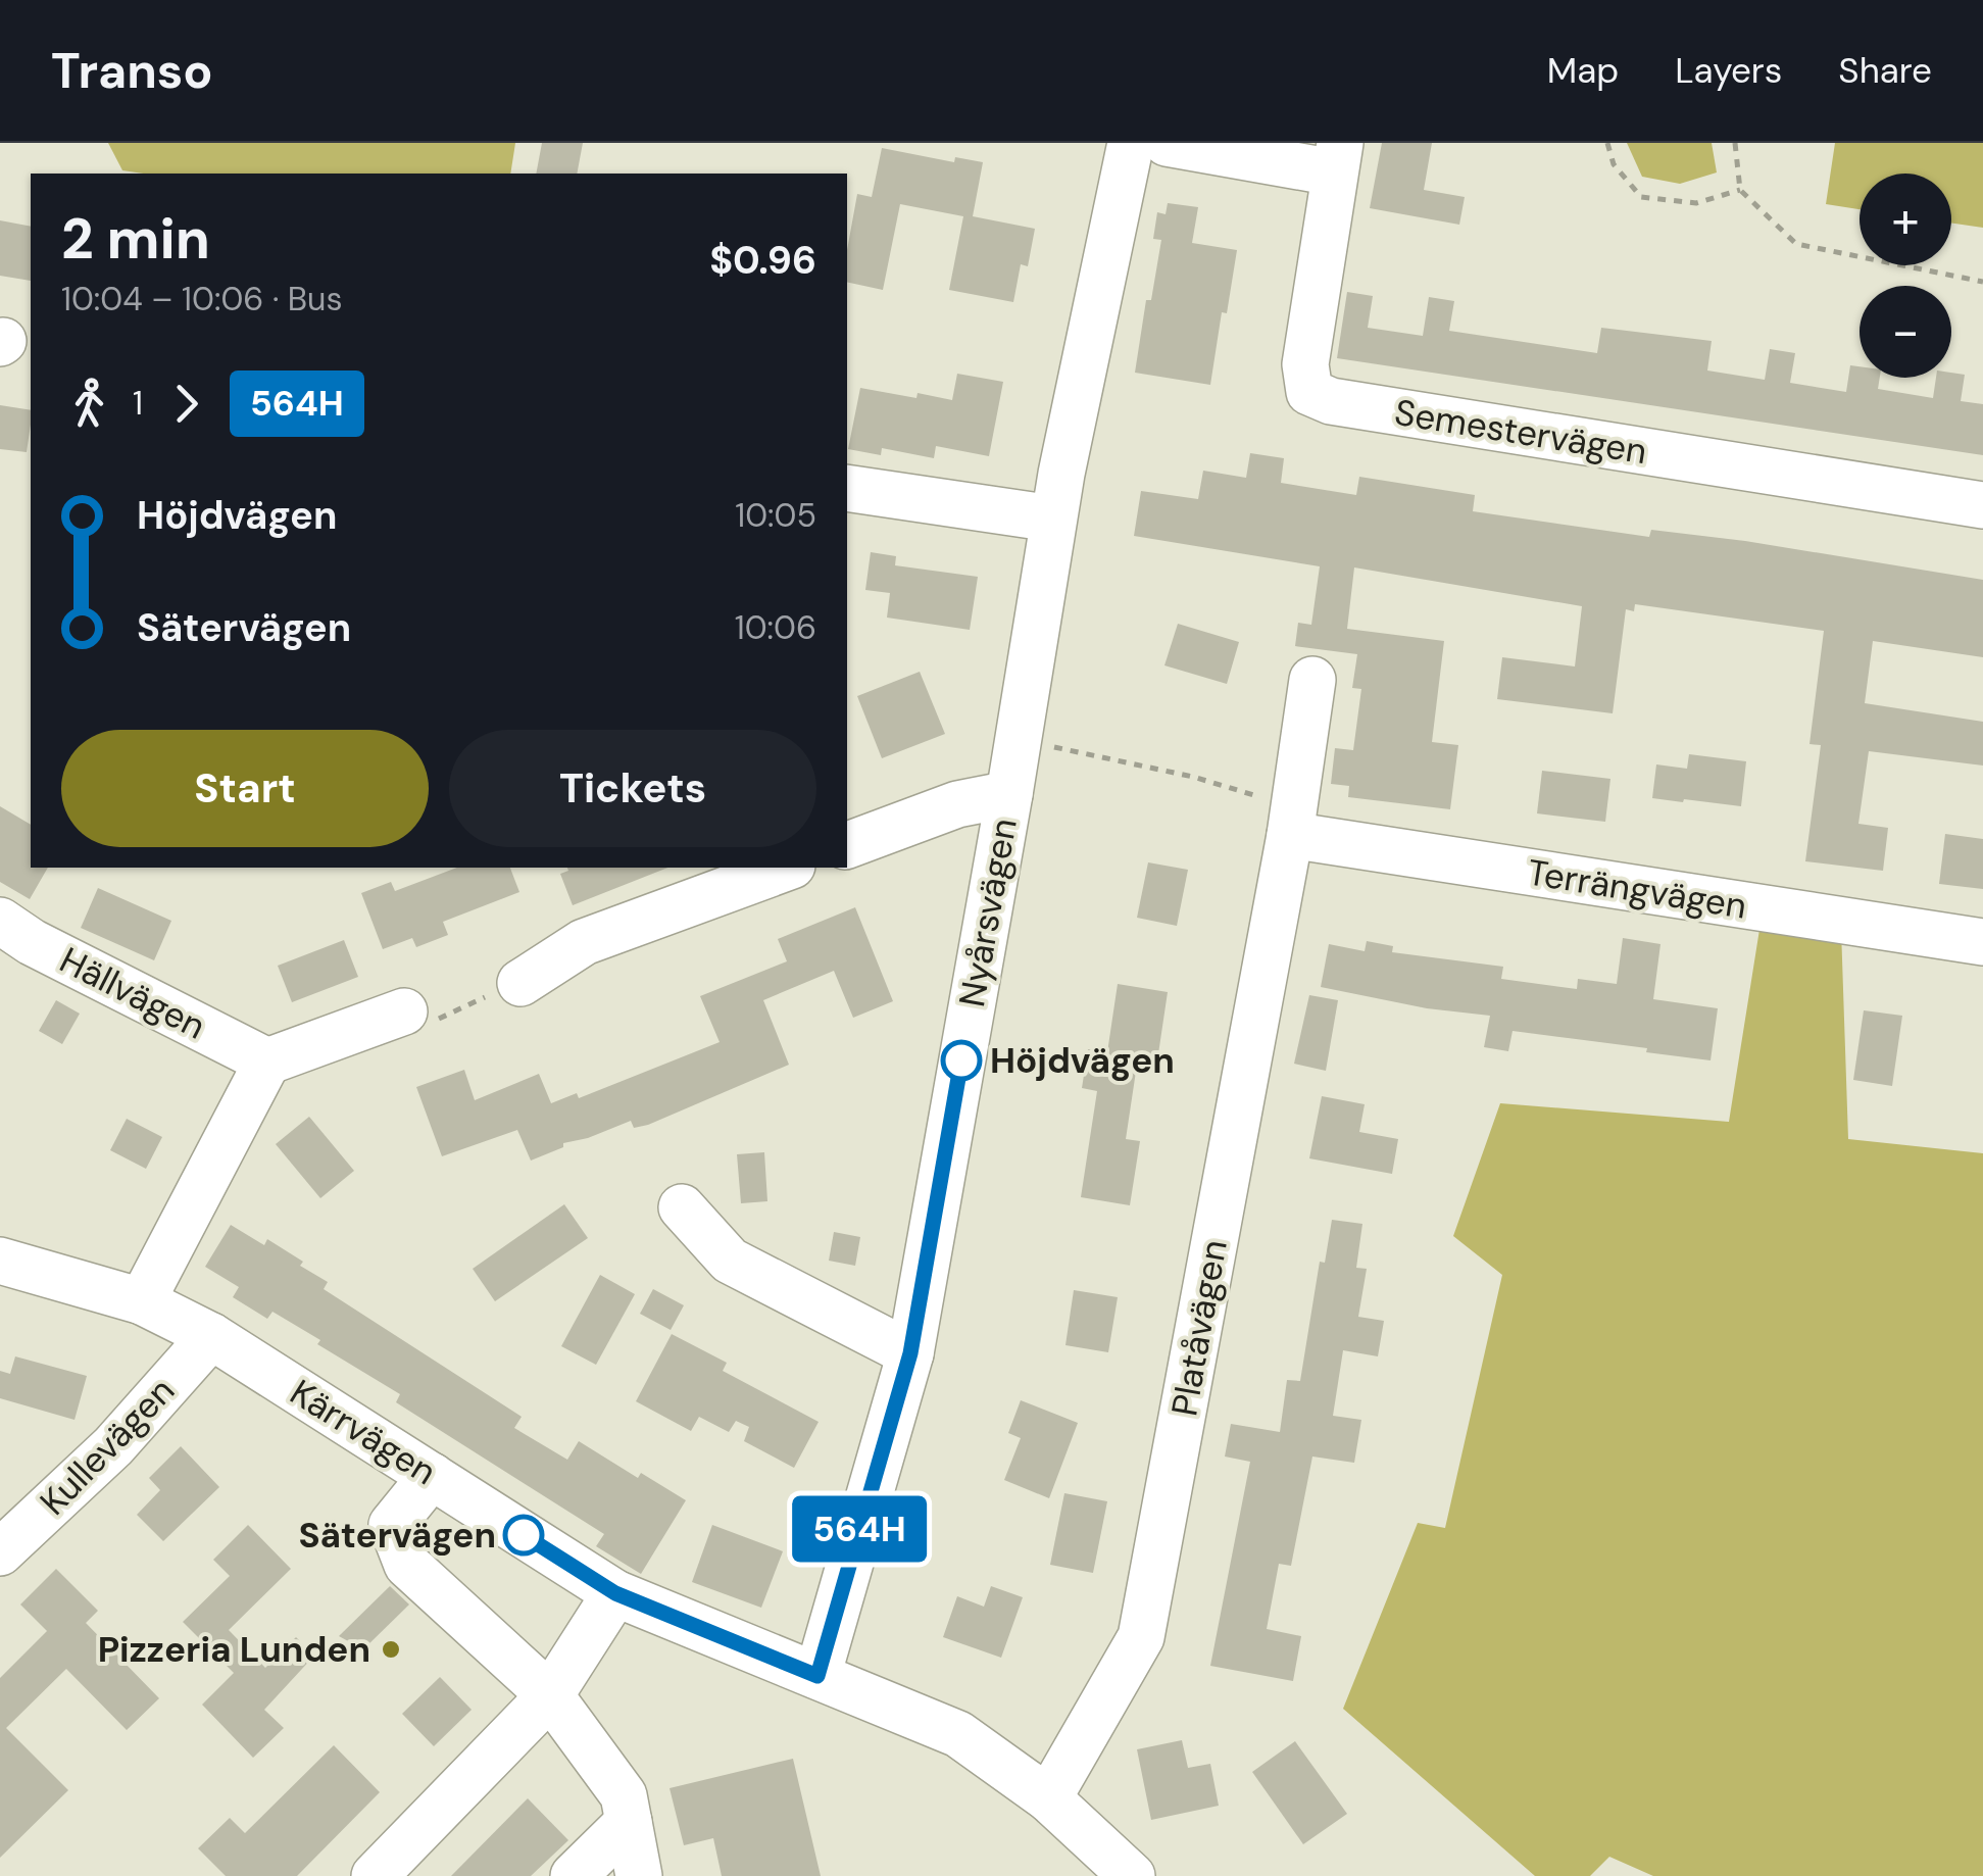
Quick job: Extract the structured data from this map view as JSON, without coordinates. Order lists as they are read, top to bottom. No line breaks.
{"streets":{"street":["Semestervägen","Terrängvägen","Nyårsvägen","Hällvägen","Platåvägen","Kärrvägen","Kullevägen"]},"crossings":[["Terrängvägen","Platåvägen"],["Nyårsvägen","Kärrvägen"],["Platåvägen","Kärrvägen"],["Kärrvägen","Kullevägen"]],"places":["Höjdvägen","Sätervägen","Pizzeria Lunden"],"lines":["bus line 564H"],"page":{"header":"Transo","nav":["Map","Layers","Share"],"on_map":"564H","map_buttons":["+","−"],"heading":["2 min","10:04 – 10:06 · Bus","$0.96"],"legs":["1","564H"],"list":[{"name":"Höjdvägen","value":"10:05"},{"name":"Sätervägen","value":"10:06"}],"buttons":["Start","Tickets"]}}
